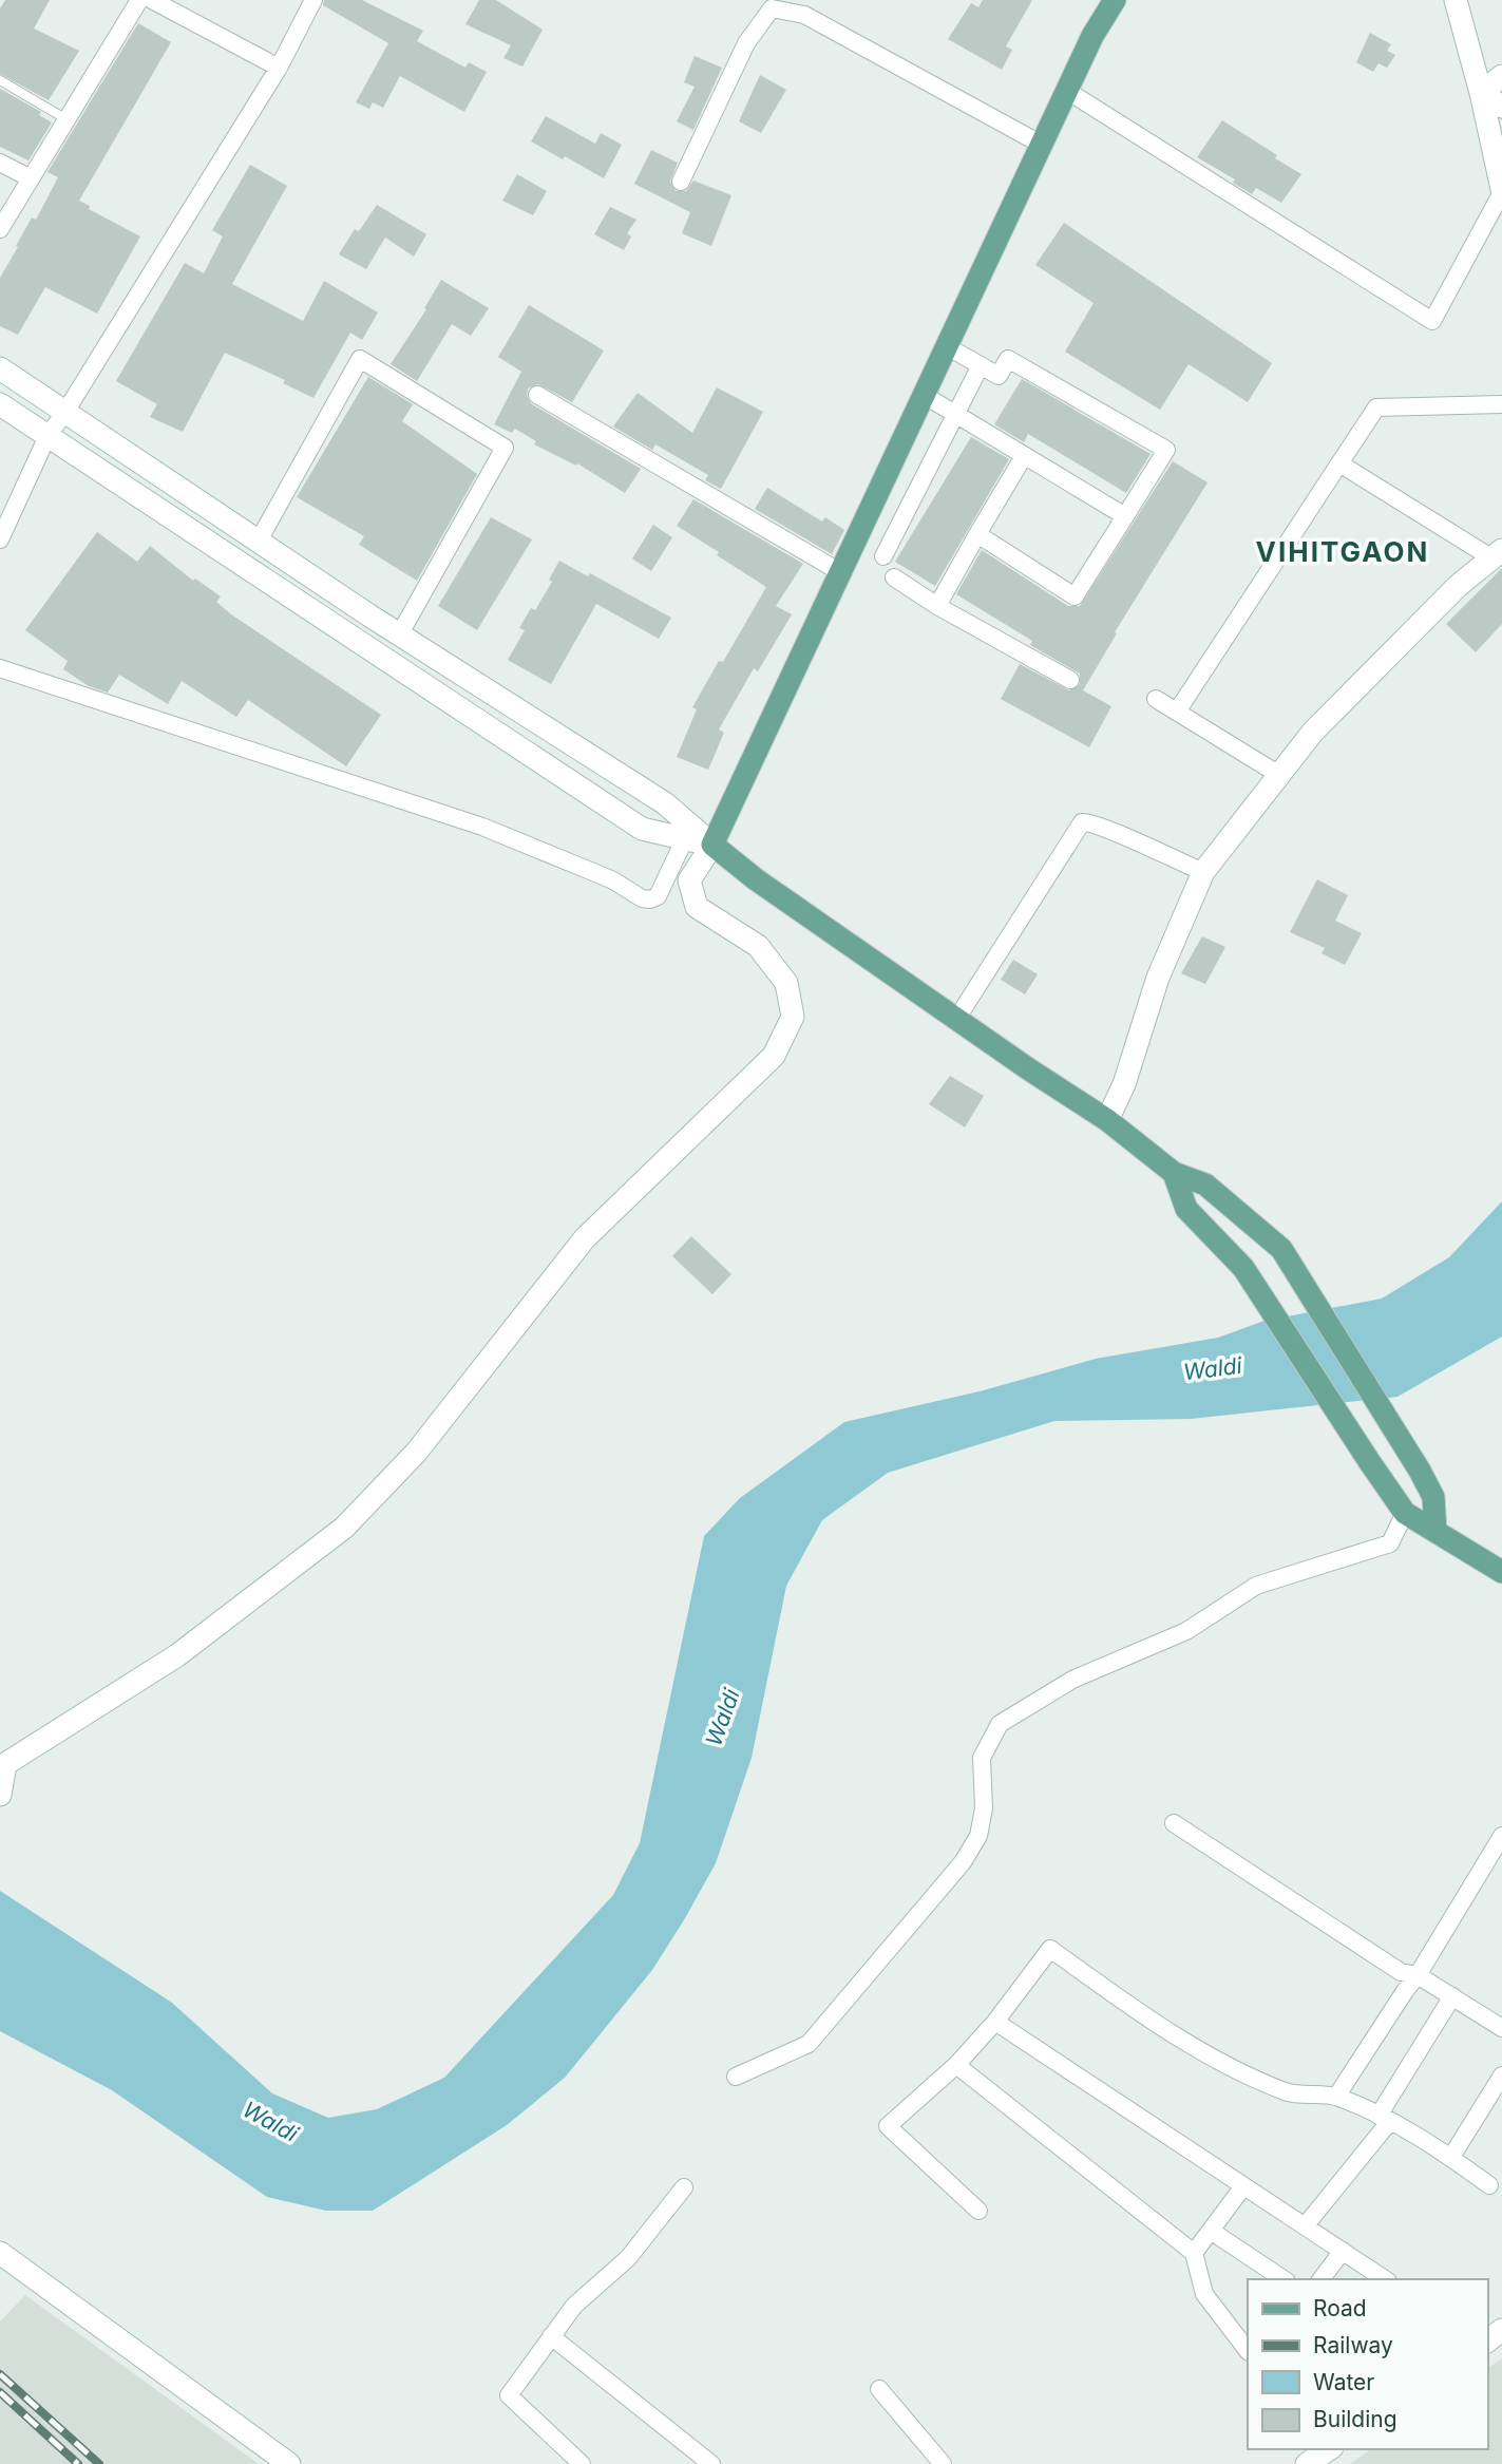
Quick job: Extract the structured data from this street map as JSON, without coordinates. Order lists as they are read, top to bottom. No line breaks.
{"districts":["VIHITGAON"],"water":["Waldi"],"legend":["Road","Railway","Water","Building"]}
